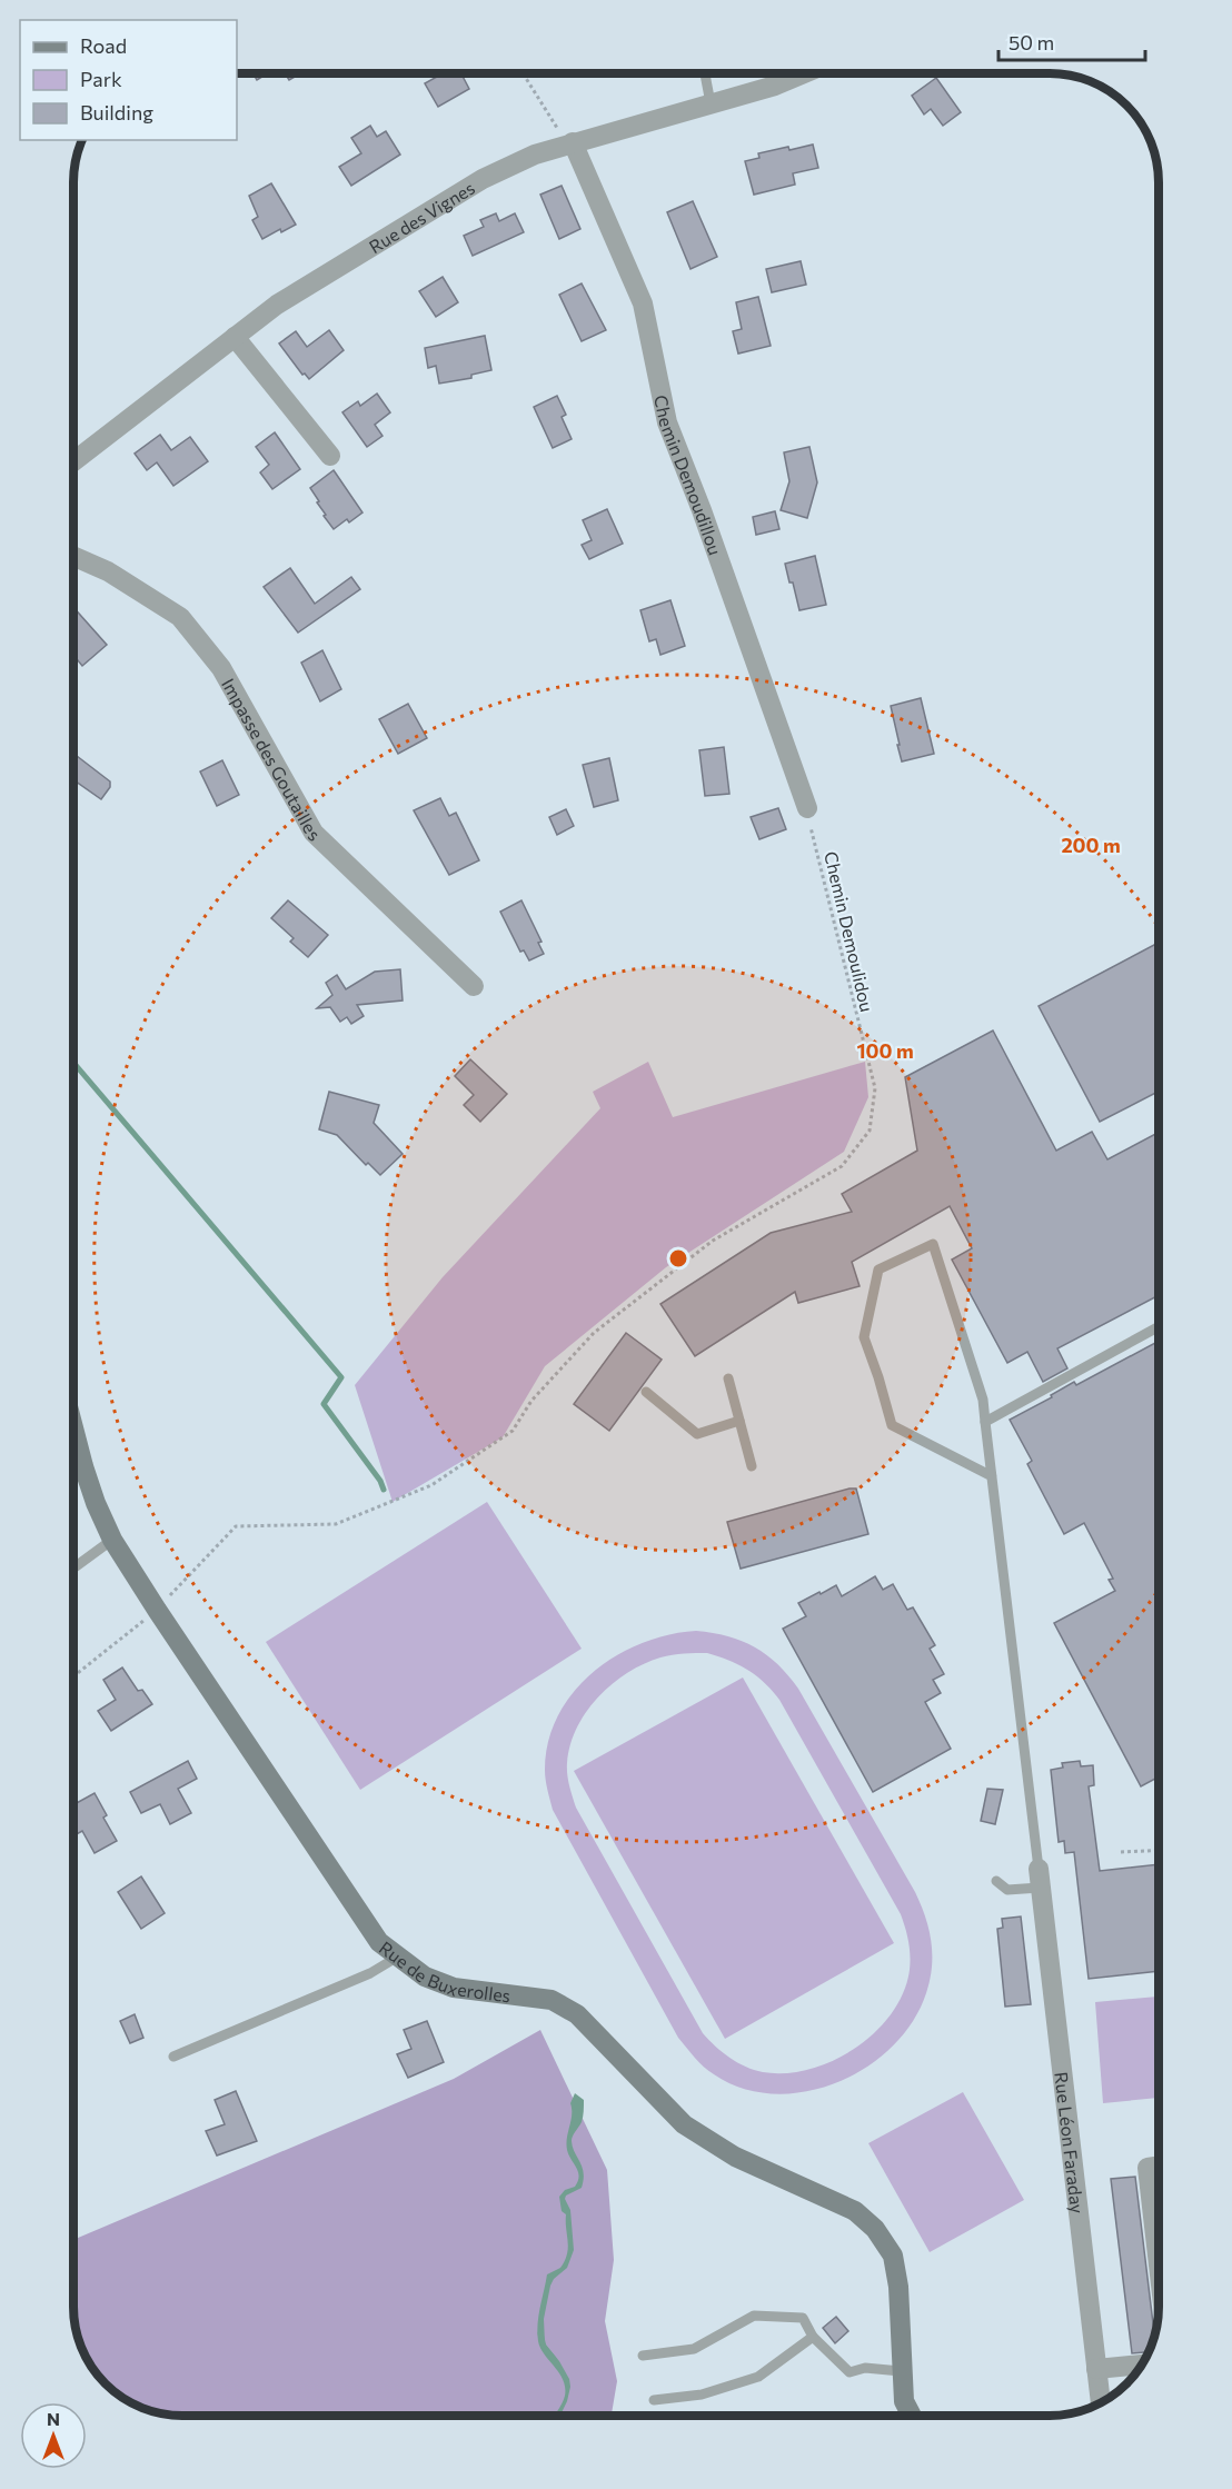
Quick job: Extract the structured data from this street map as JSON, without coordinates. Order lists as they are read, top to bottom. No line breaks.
{"streets":{"street":["Rue des Vignes","Chemin Demoudillou","Impasse des Goutailles","Rue de Buxerolles","Rue Léon Faraday"],"path":["Chemin Demoulidou"]},"crossings":[["Rue des Vignes","Chemin Demoudillou"],["Chemin Demoudillou","Chemin Demoulidou"],["Chemin Demoulidou","Rue de Buxerolles"]],"legend":["Road","Park","Building"],"scale_bar":"50 m","north":"top","rings":["200 m","100 m"]}
